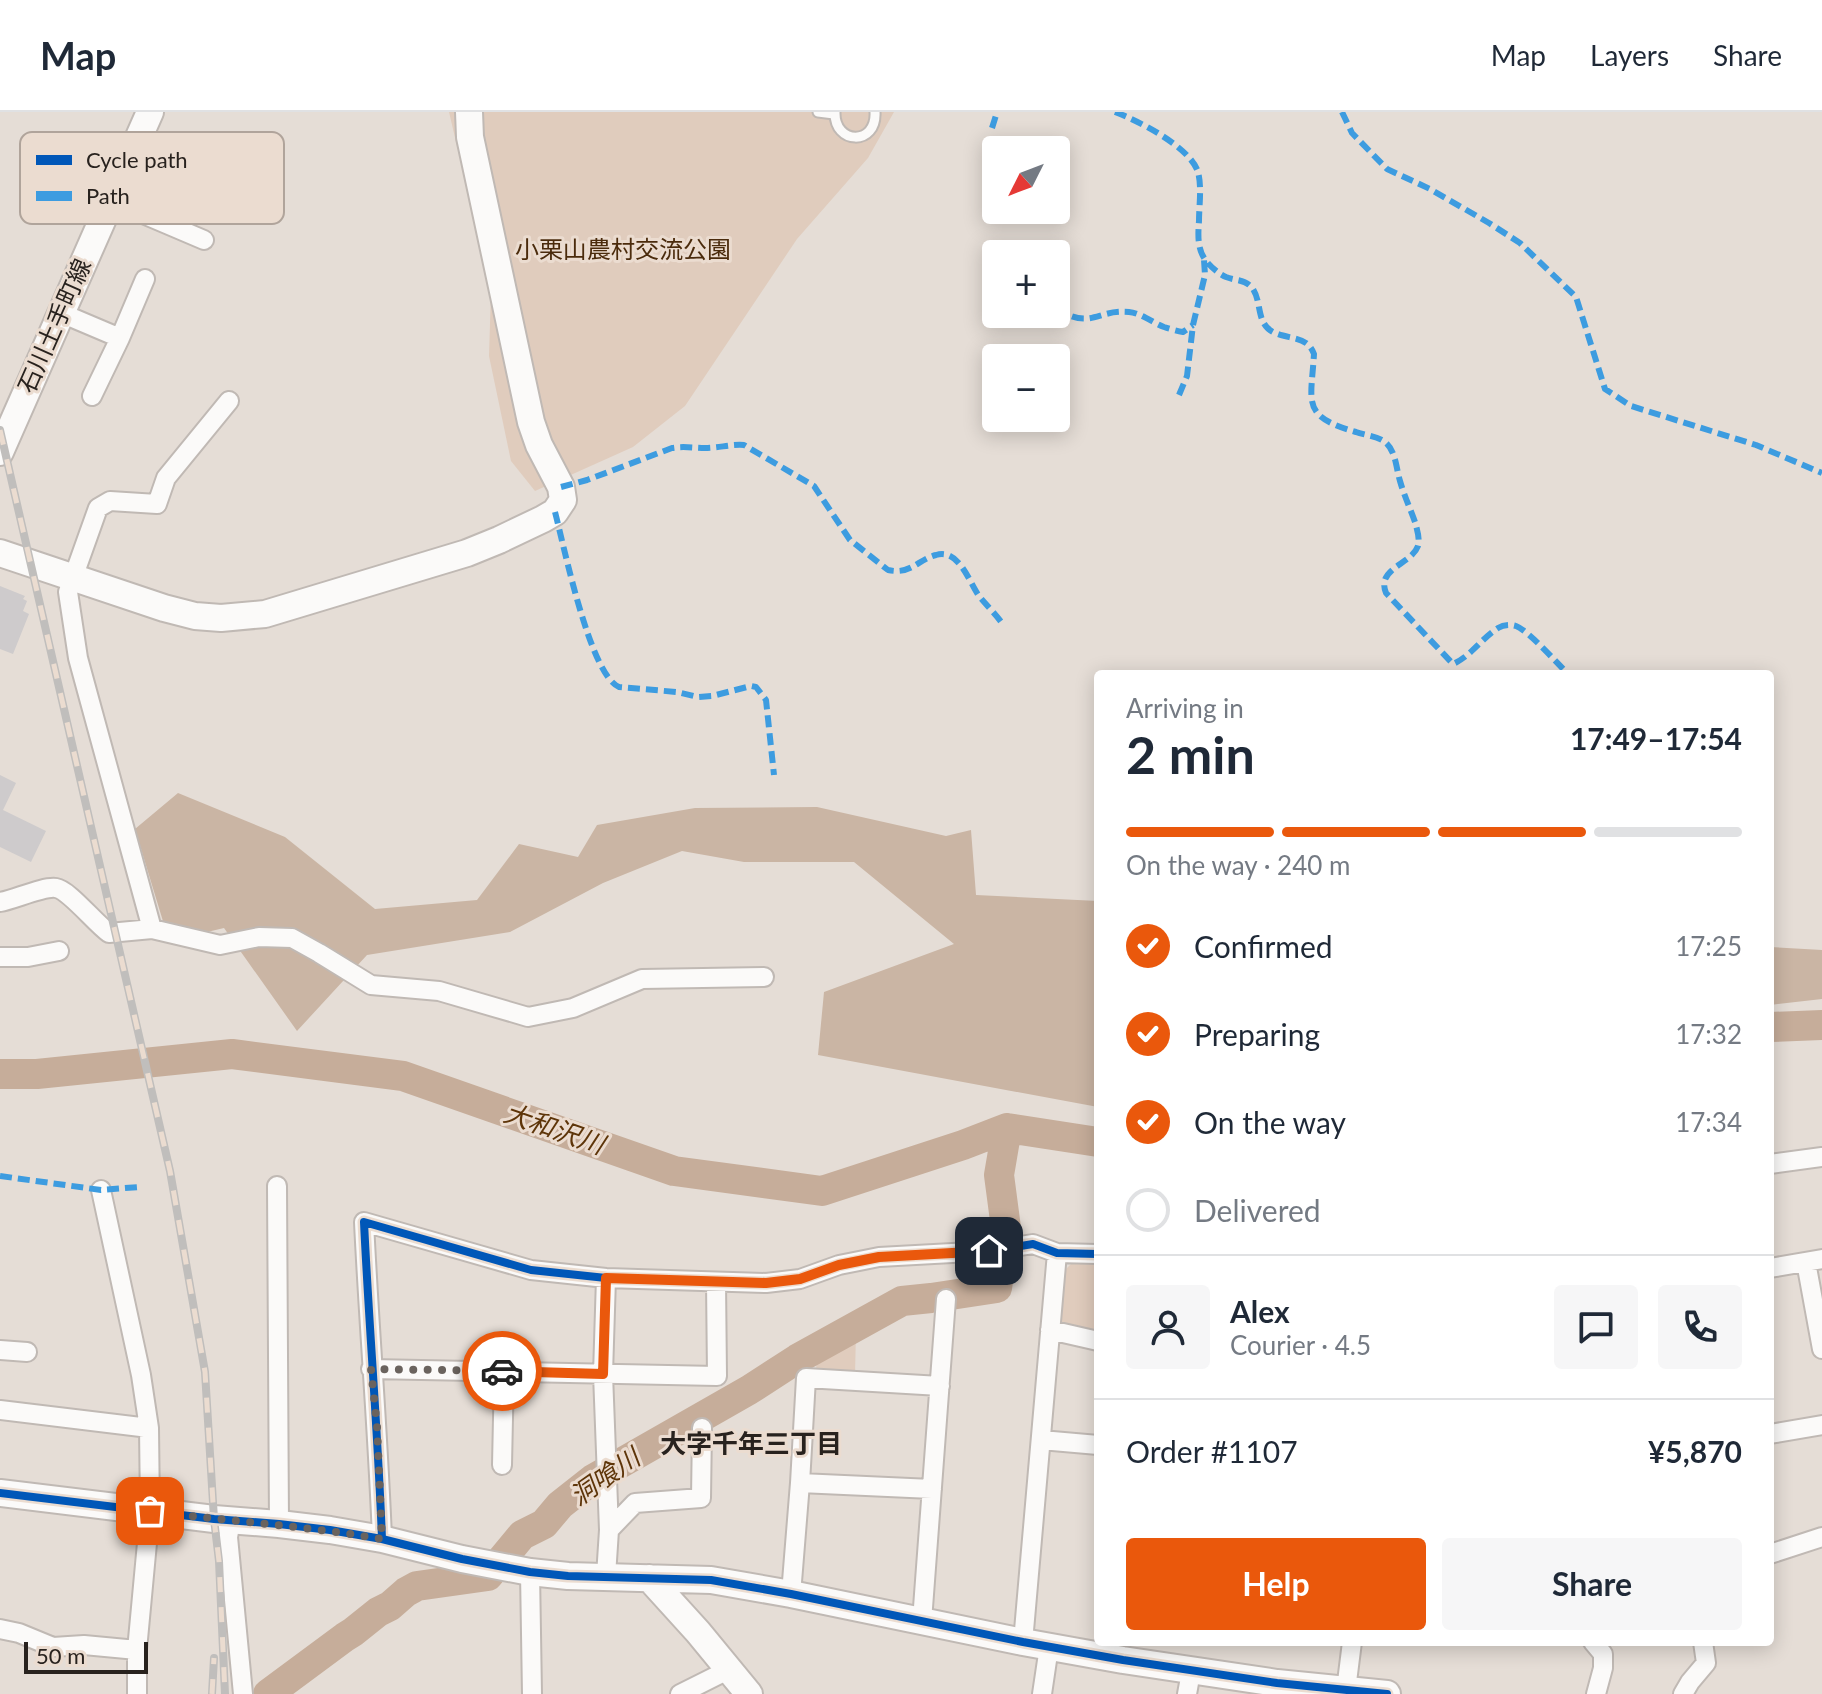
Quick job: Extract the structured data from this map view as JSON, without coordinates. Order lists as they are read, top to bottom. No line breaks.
{"streets":{"street":["石川土手町線"]},"districts":["大字千年三丁目"],"water":["大和沢川","洞喰川"],"parks":["小栗山農村交流公園"],"legend":["Cycle path","Path"],"scale_bar":"50 m","north":"bottom left","page":{"header":"Map","nav":["Map","Layers","Share"],"map_buttons":["+","−"],"heading":["2 min","Arriving in","17:49–17:54"],"panel":["Alex","Courier · 4.5","Order #1107","¥5,870"],"bar":"On the way · 240 m","list":[["Confirmed","17:25"],["Preparing","17:32"],["On the way","17:34"],"Delivered"],"buttons":["Help","Share"],"scale":"50 m"}}
